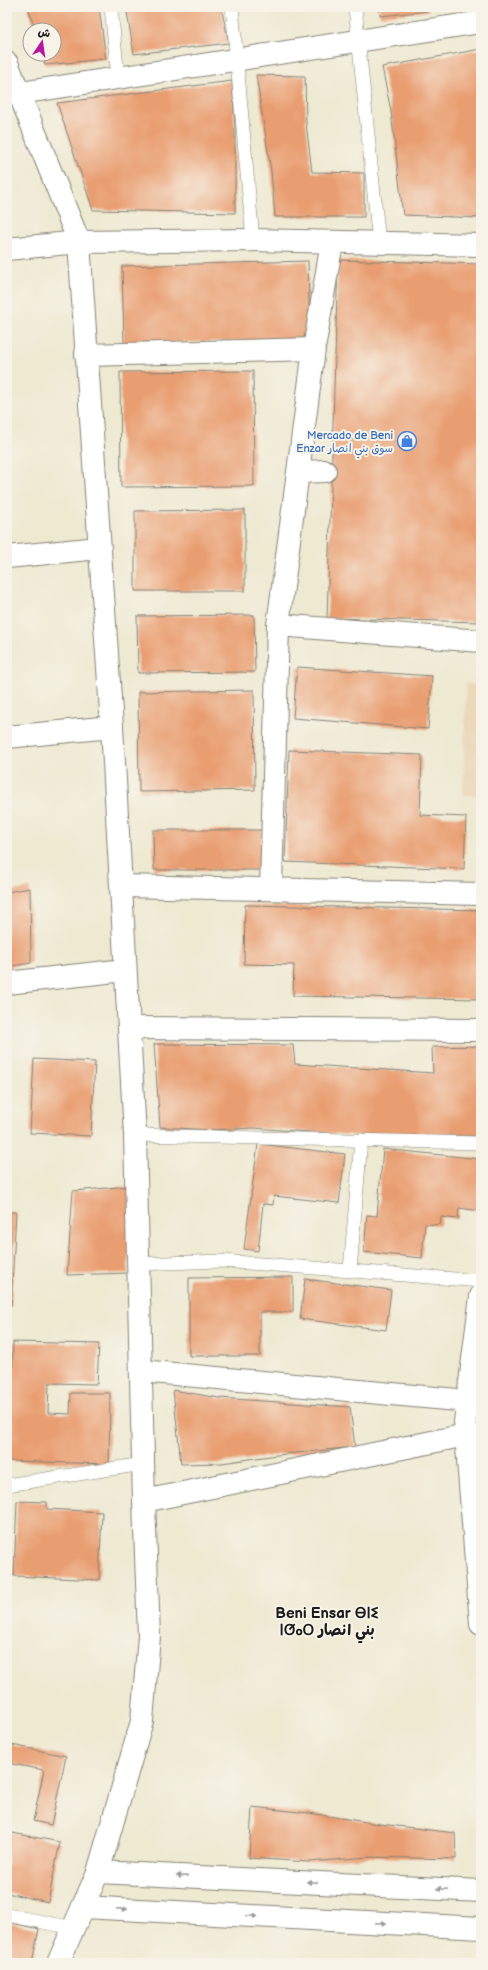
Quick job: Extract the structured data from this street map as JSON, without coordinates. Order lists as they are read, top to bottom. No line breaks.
{"districts":["Beni Ensar ⴱⵏⵉ ⵏⵚⴰⵔ بني انصار"],"places":{"shop":["Mercado de Beni Enzar سوق بني انصار"]},"north":"top"}
